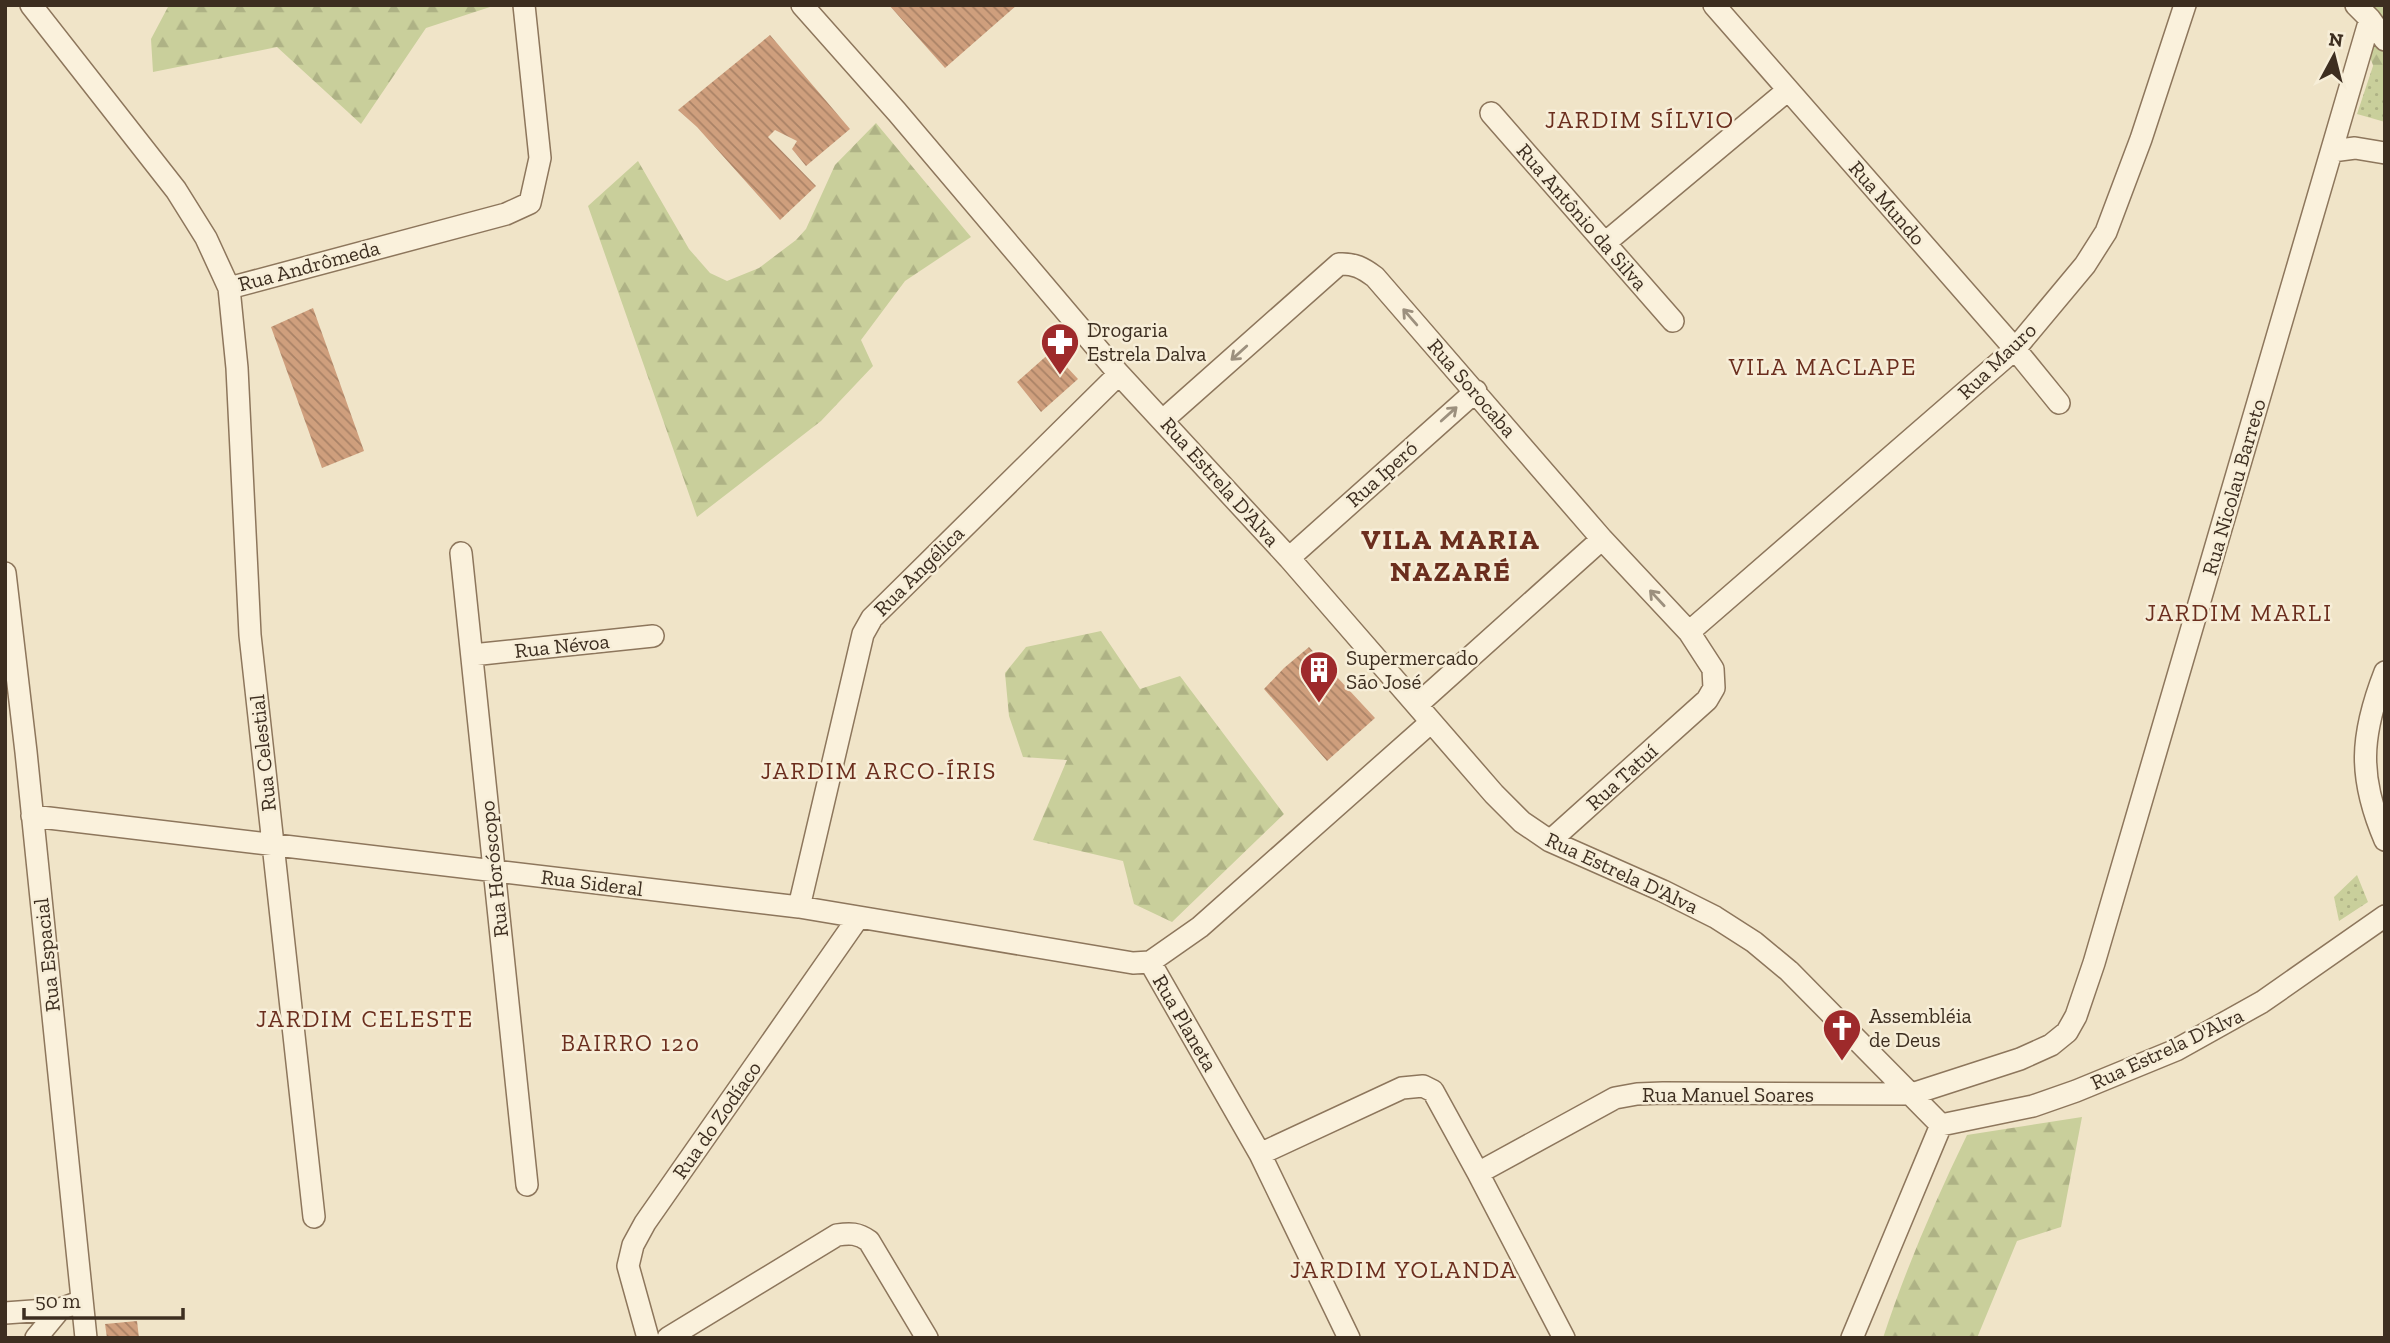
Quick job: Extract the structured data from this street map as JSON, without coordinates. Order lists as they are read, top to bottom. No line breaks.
{"streets":{"street":["Rua Mundo","Rua Antônio da Silva","Rua Andrômeda","Rua Mauro","Rua Sorocaba","Rua Iperó","Rua Estrela D'Alva","Rua Nicolau Barreto","Rua Angélica","Rua Névoa","Rua Celestial","Rua Tatuí","Rua Horóscopo","Rua Sideral","Rua Espacial","Rua Planeta","Rua Manuel Soares","Rua do Zodíaco"]},"crossings":[["Rua Mundo","Rua Mauro"],["Rua Andrômeda","Rua Celestial"],["Rua Mauro","Rua Sorocaba"],["Rua Sorocaba","Rua Iperó"],["Rua Sorocaba","Rua Estrela D'Alva"],["Rua Sorocaba","Rua Tatuí"],["Rua Iperó","Rua Estrela D'Alva"],["Rua Estrela D'Alva","Rua Nicolau Barreto"],["Rua Estrela D'Alva","Rua Angélica"],["Rua Estrela D'Alva","Rua Tatuí"],["Rua Estrela D'Alva","Rua Planeta"],["Rua Estrela D'Alva","Rua Manuel Soares"],["Rua Nicolau Barreto","Rua Manuel Soares"],["Rua Angélica","Rua Sideral"],["Rua Névoa","Rua Horóscopo"],["Rua Celestial","Rua Sideral"],["Rua Horóscopo","Rua Sideral"],["Rua Sideral","Rua Espacial"],["Rua Sideral","Rua Planeta"],["Rua Sideral","Rua do Zodíaco"]],"one_way":["Rua Iperó"],"districts":["JARDIM SÍLVIO","VILA MACLAPE","VILA MARIA NAZARÉ","JARDIM MARLI","JARDIM ARCO-ÍRIS","JARDIM CELESTE","BAIRRO 120","JARDIM YOLANDA"],"places":{"pharmacy":["Drogaria Estrela Dalva"],"building":["Supermercado São José"],"church":["Assembléia de Deus"]},"scale_bar":"50 m","north":"top"}
